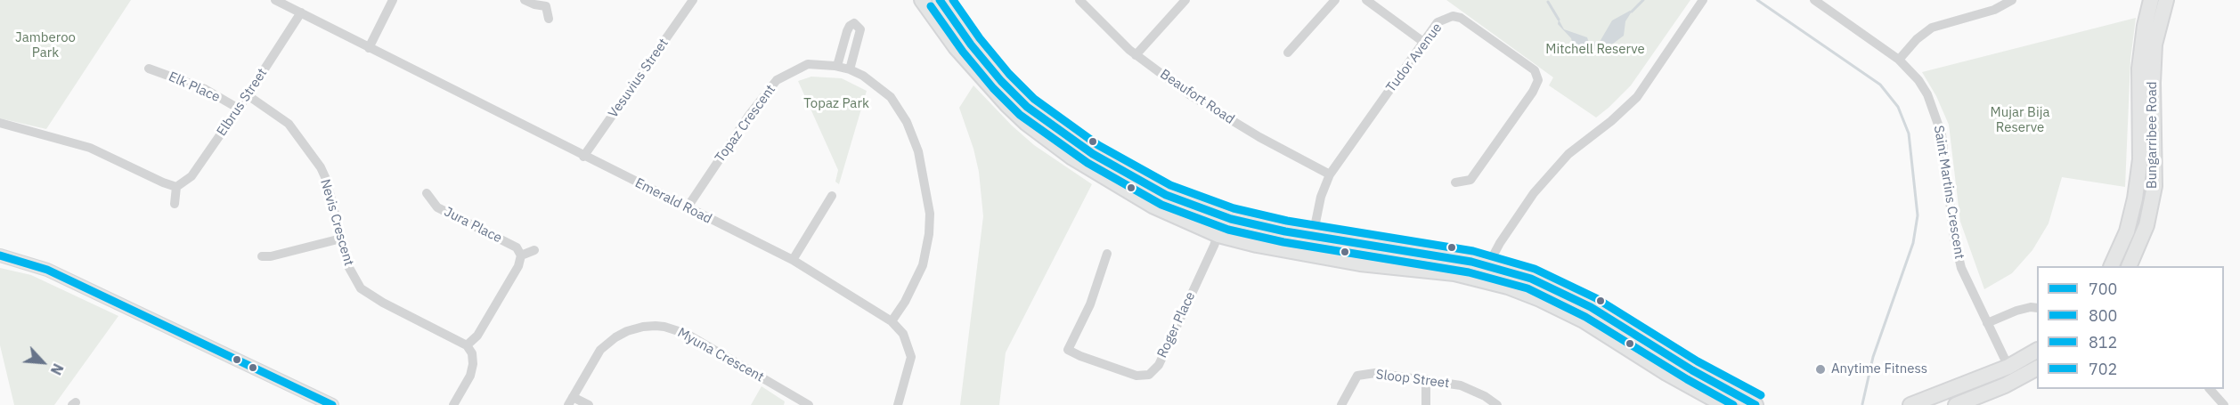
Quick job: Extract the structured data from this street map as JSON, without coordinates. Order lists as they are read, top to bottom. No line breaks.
{"streets":{"main road":["Bungarribee Road"],"street":["Tudor Avenue","Vesuvius Street","Elk Place","Beaufort Road","Elbrus Street","Topaz Crescent","Saint Martins Crescent","Emerald Road","Nevis Crescent","Jura Place","Roger Place","Myuna Crescent","Sloop Street"]},"crossings":[["Tudor Avenue","Beaufort Road"],["Vesuvius Street","Emerald Road"],["Elk Place","Elbrus Street"],["Elbrus Street","Emerald Road"],["Elbrus Street","Nevis Crescent"],["Topaz Crescent","Emerald Road"]],"parks":["Jamberoo Park","Mitchell Reserve","Topaz Park","Mujar Bija Reserve"],"places":["Anytime Fitness"],"lines":["transit line 700","transit line 812","transit line 800","transit line 702"],"legend":["700","800","812","702"],"north":"bottom right"}
